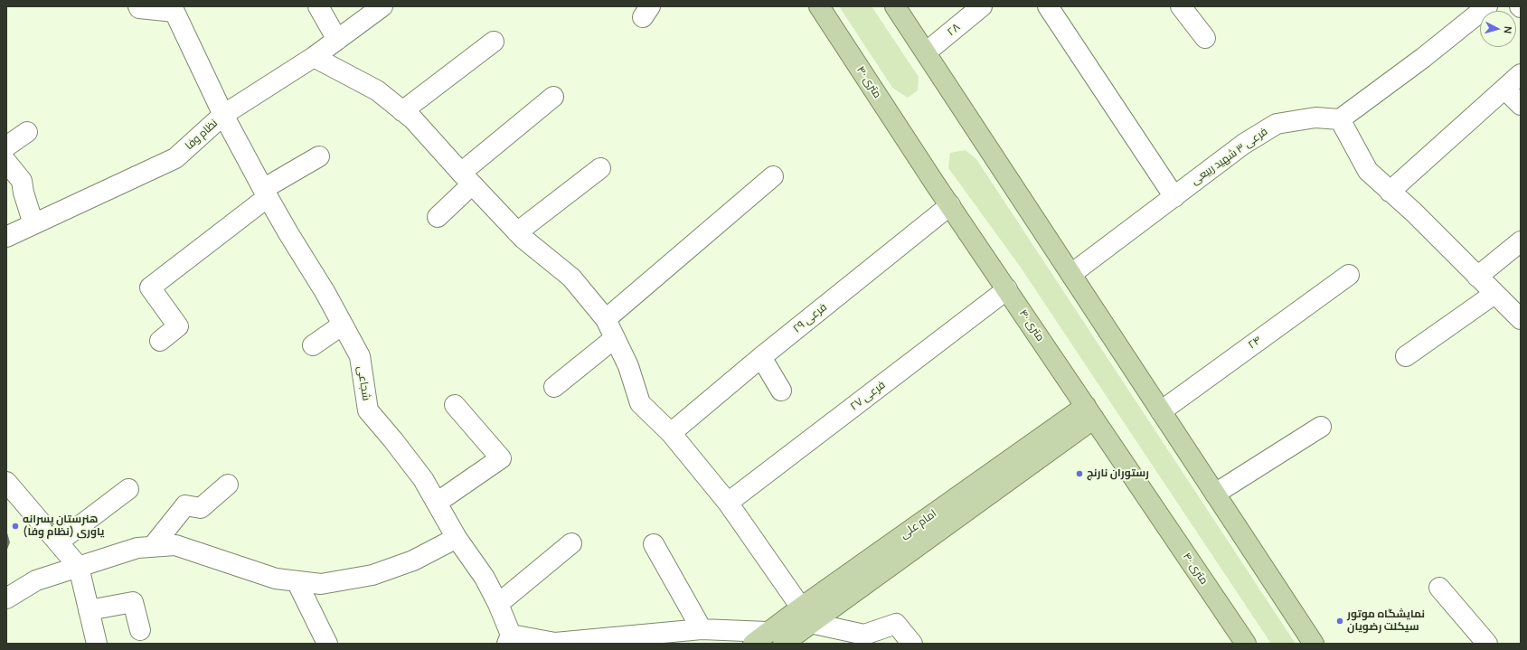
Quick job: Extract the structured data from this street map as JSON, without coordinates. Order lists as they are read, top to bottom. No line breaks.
{"streets":{"main road":["۴۰ متری","امام علی"],"street":["۲۸","نظام وفا","فرعی ۳ شهید ربیعی","فرعی ۲۹","۲۴","شجاعی","فرعی ۲۷"]},"crossings":[["۴۰ متری","فرعی ۲۹"],["۴۰ متری","فرعی ۲۷"],["۴۰ متری","امام علی"],["نظام وفا","شجاعی"]],"places":["رستوران نارنج","هنرستان پسرانه یاوری (نظام وفا)","نمایشگاه موتور سیکلت رضویان"],"north":"right"}
